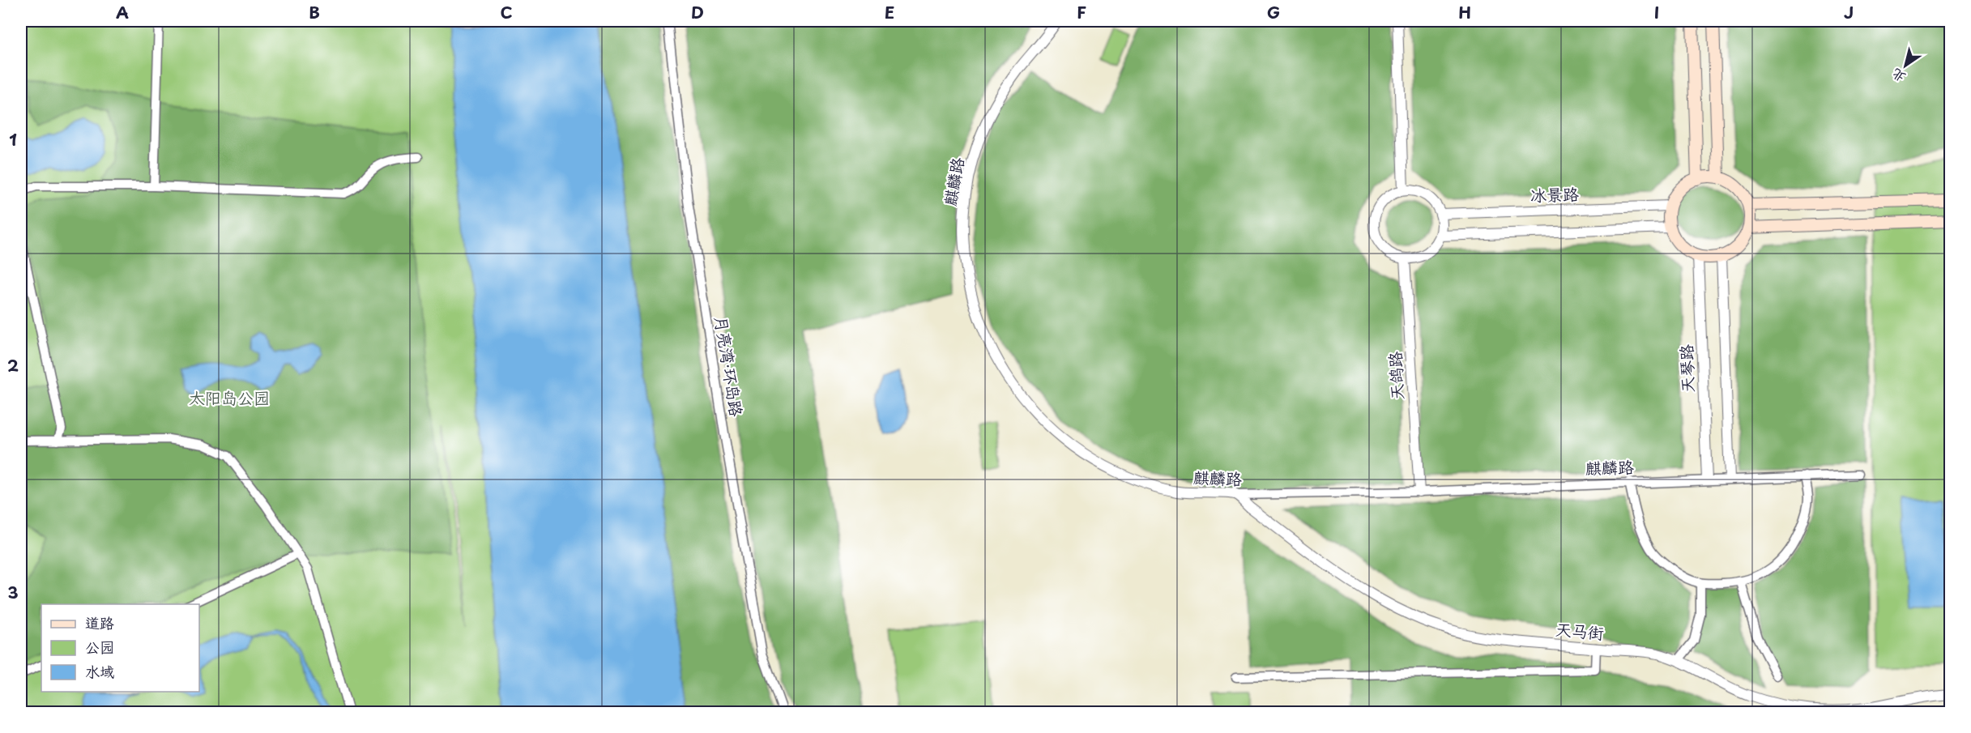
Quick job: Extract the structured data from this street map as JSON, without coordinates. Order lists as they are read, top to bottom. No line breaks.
{"streets":{"street":["麒麟路","冰景路","月亮湾·环岛路","天琴路","天鸽路","天马街"]},"crossings":[["麒麟路","天琴路"],["麒麟路","天鸽路"],["麒麟路","天马街"],["冰景路","天琴路"],["冰景路","天鸽路"]],"parks":["太阳岛公园"],"legend":["道路","公园","水域"],"north":"bottom left","grid":{"columns":["A","B","C","D","E","F","G","H","I","J"],"rows":["1","2","3"]}}
